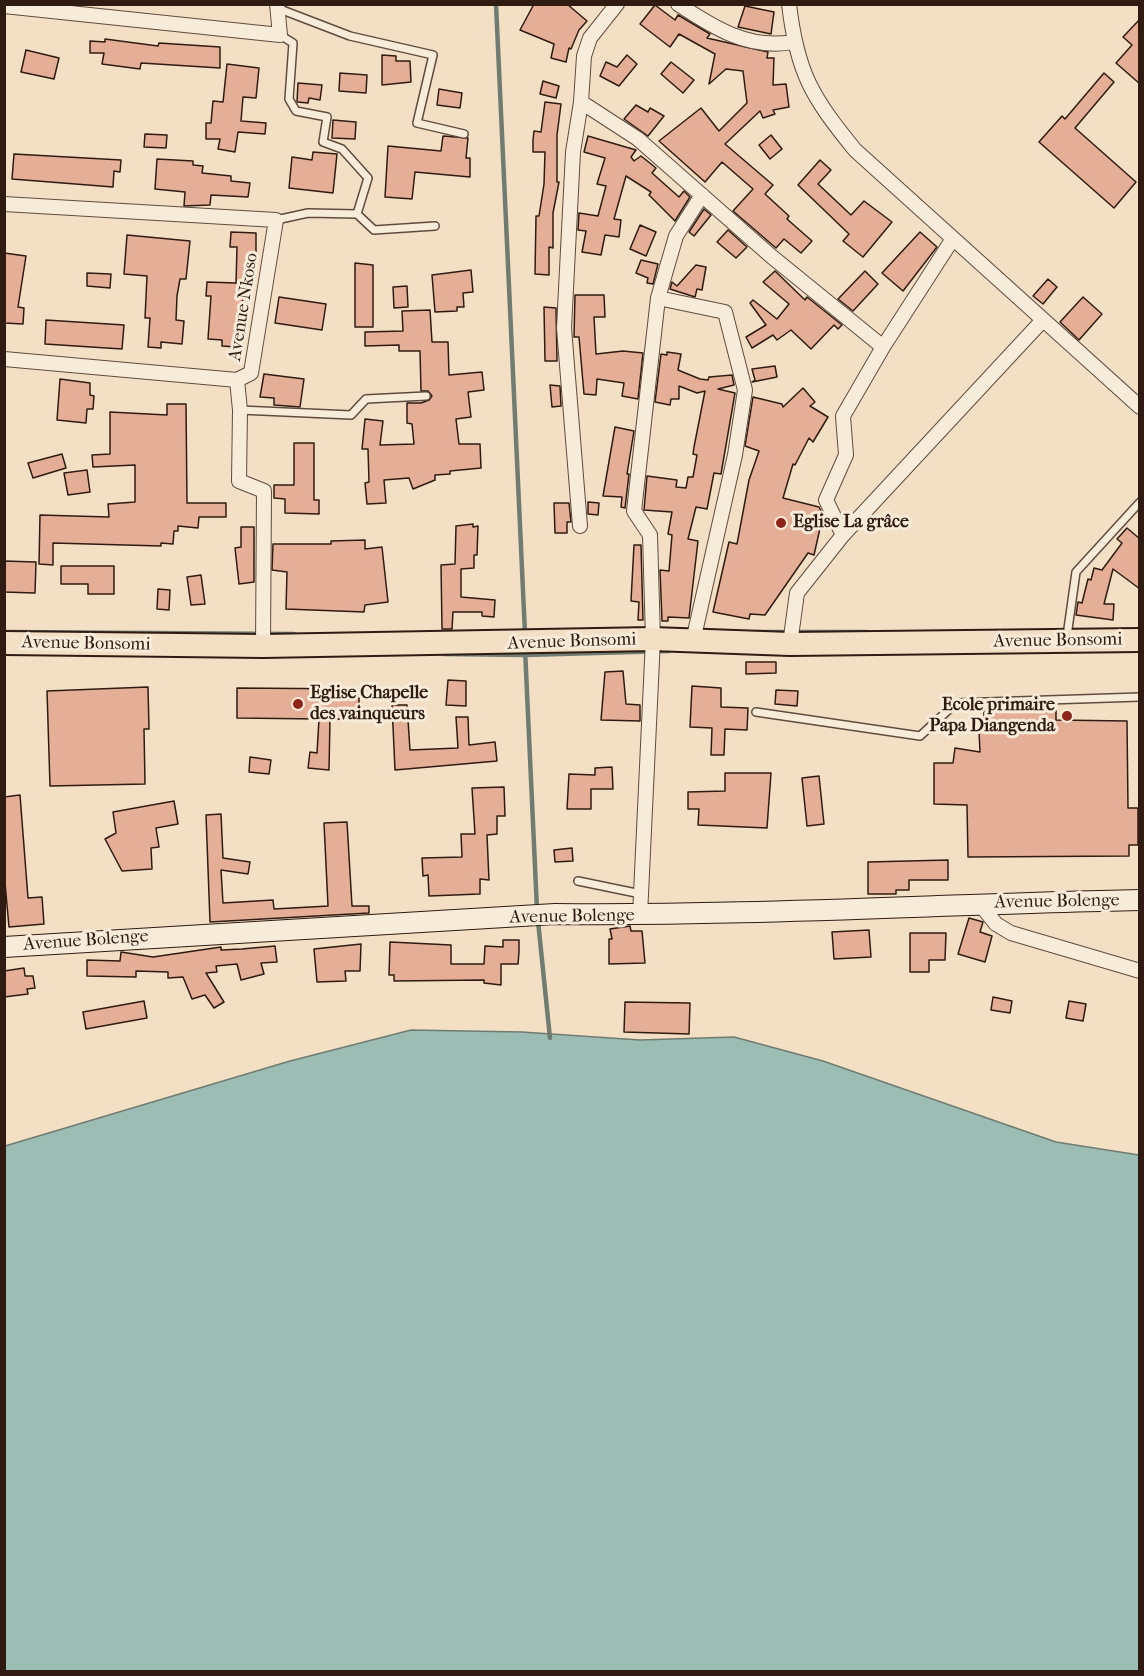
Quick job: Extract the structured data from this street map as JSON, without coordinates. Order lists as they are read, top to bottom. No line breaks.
{"streets":{"main road":["Avenue Bonsomi"],"street":["Avenue Nkoso","Avenue Bolenge"]},"crossings":[["Avenue Nkoso","Avenue Bonsomi"]],"places":["Eglise La grâce","Eglise Chapelle des vainqueurs","Ecole primaire Papa Diangenda"]}
